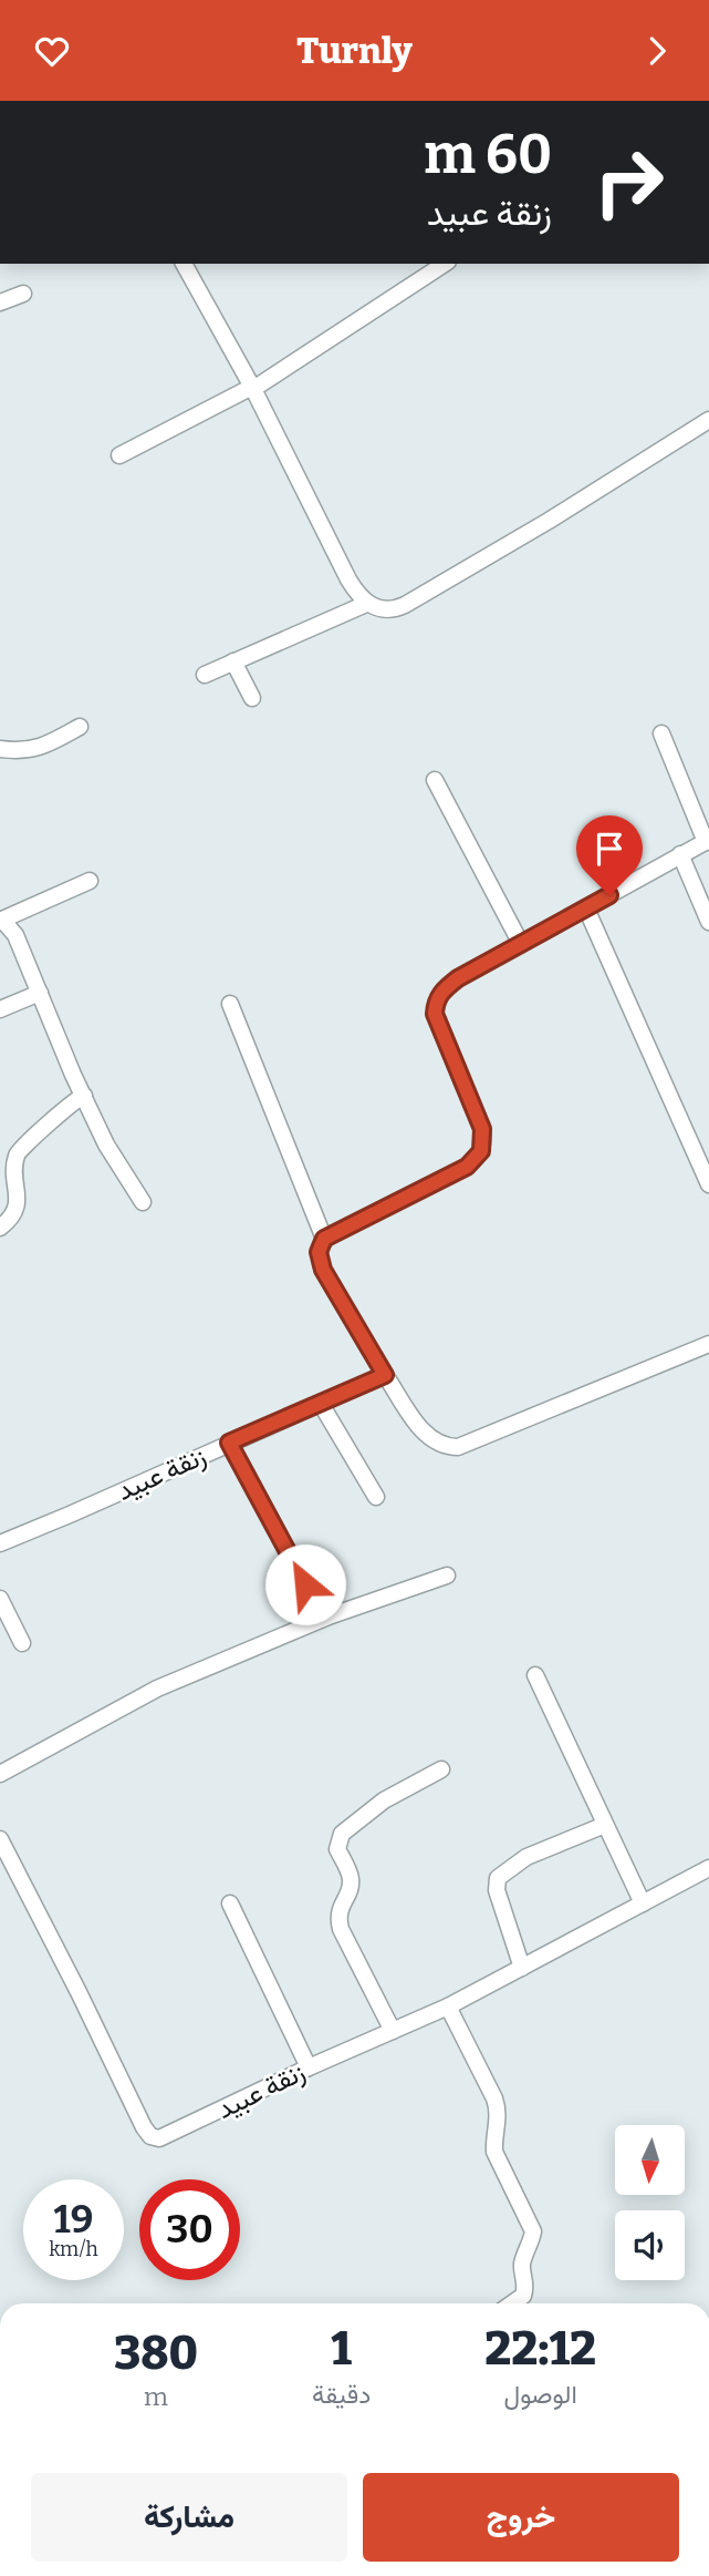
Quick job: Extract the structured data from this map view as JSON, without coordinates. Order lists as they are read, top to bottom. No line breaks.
{"streets":{"street":["زنقة عبيد"]},"north":"bottom","page":{"header":"Turnly","turn":["60 m","زنقة عبيد"],"speed":"19 km/h","limit":"30","eta":["22:12","الوصول","1","دقيقة","380","m"],"buttons":["خروج","مشاركة"]}}
